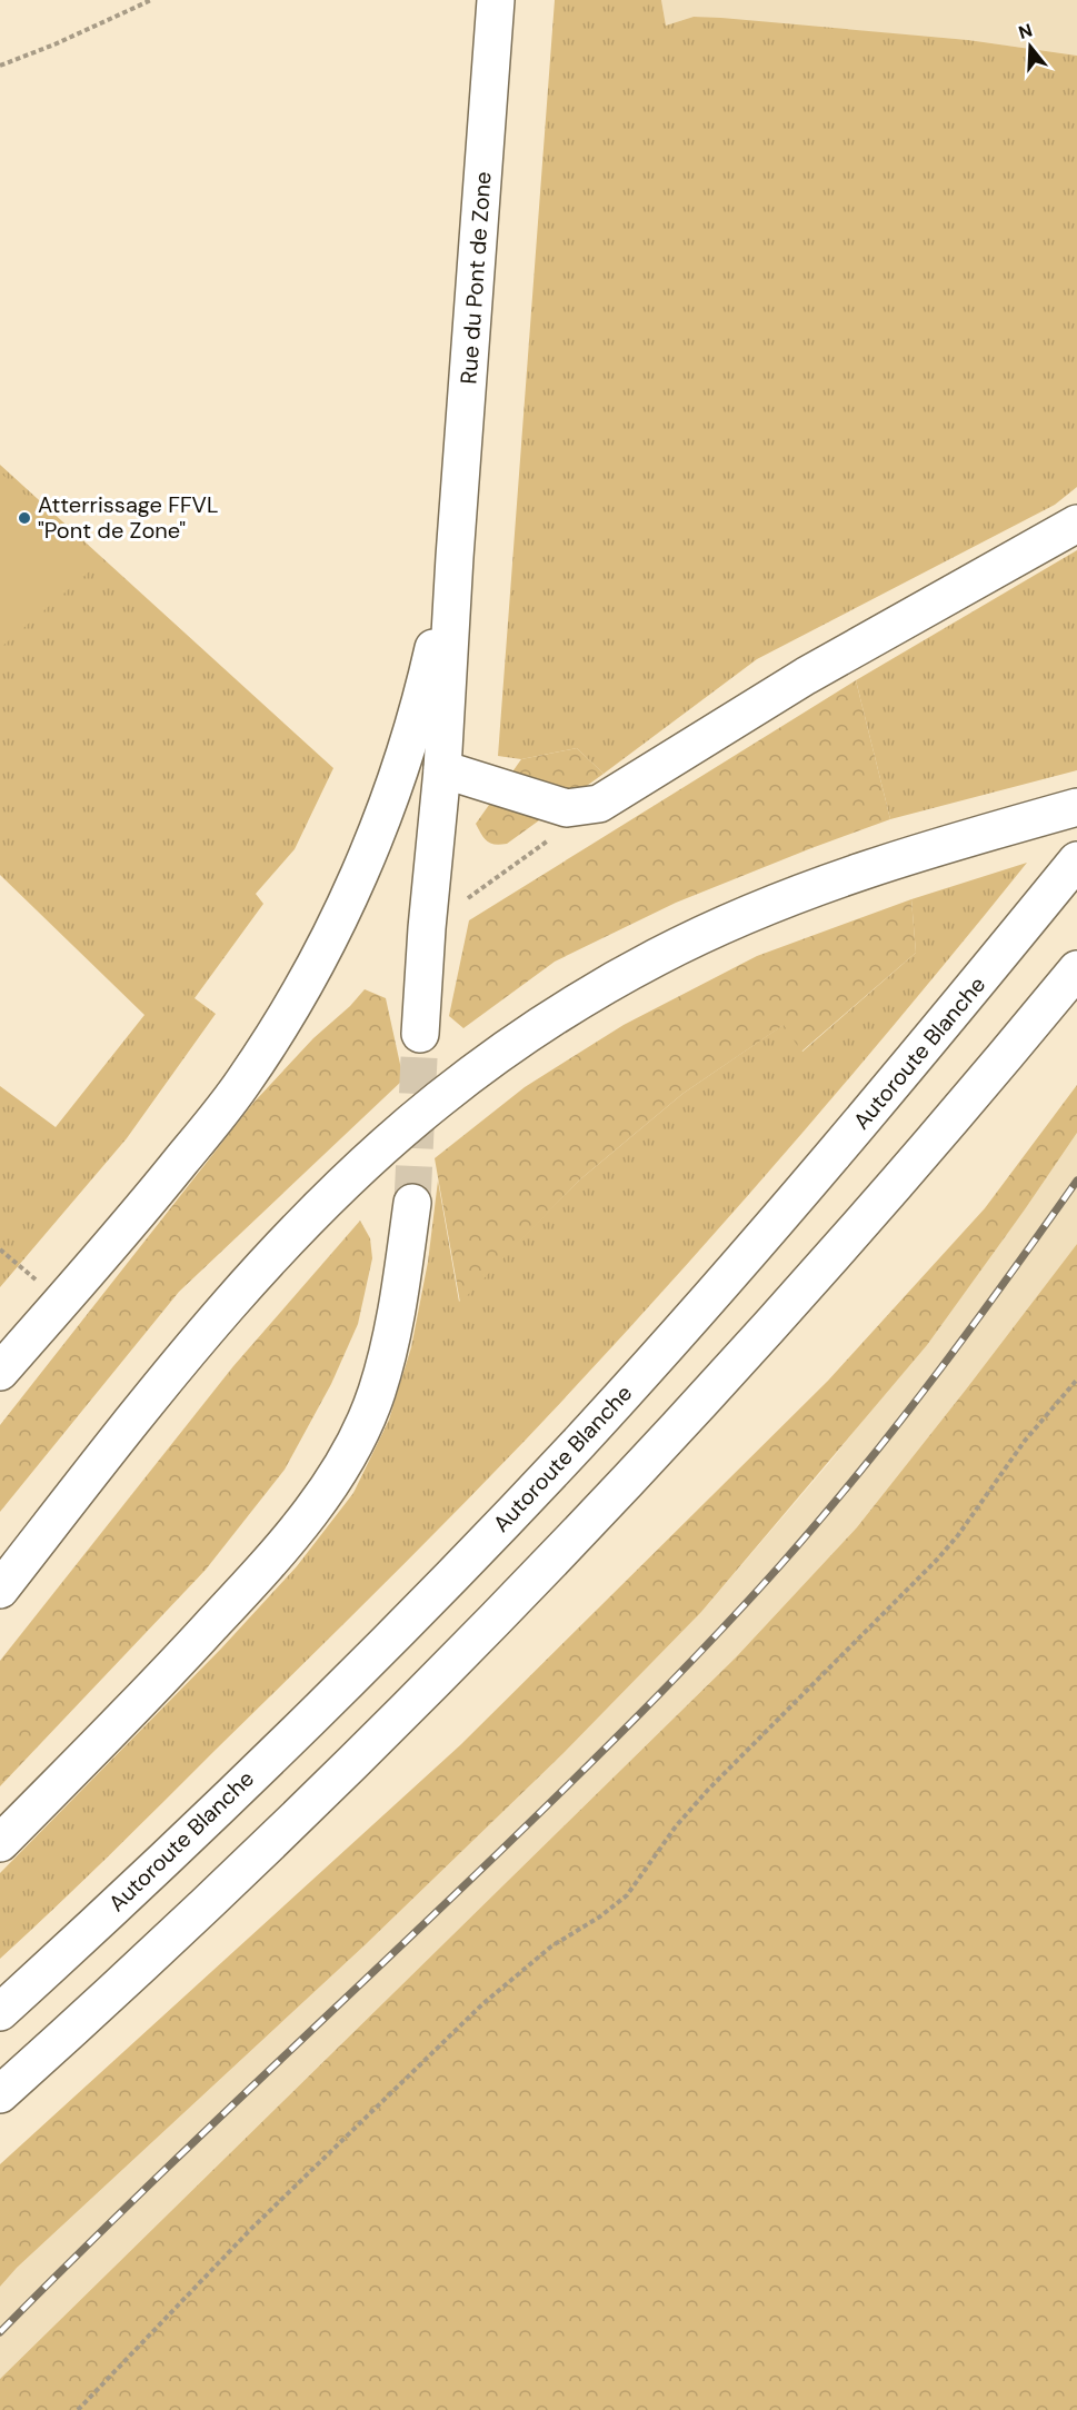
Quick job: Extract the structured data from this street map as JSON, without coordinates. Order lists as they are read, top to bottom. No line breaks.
{"streets":{"main road":["Rue du Pont de Zone","Autoroute Blanche"]},"places":["Atterrissage FFVL \"Pont de Zone\""],"north":"top"}
